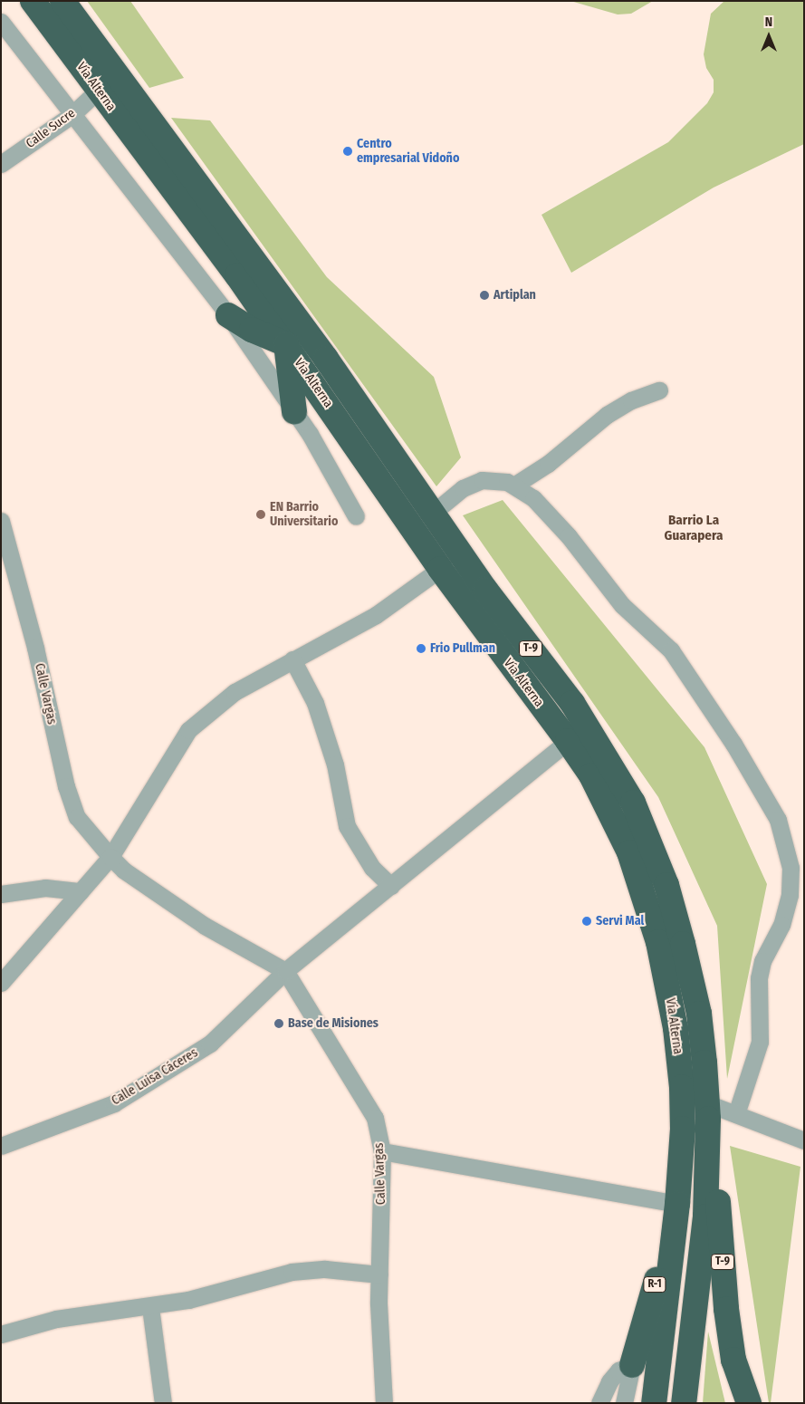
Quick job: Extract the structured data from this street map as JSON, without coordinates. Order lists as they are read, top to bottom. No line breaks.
{"streets":{"highway":["Vía Alterna","T-9","R-1"],"street":["Calle Sucre","Calle Vargas","Calle Luisa Cáceres"]},"crossings":[["Vía Alterna","Calle Sucre"],["Vía Alterna","T-9"],["Vía Alterna","Calle Luisa Cáceres"],["Vía Alterna","R-1"],["Calle Vargas","Calle Luisa Cáceres"]],"districts":["Barrio La Guarapera"],"places":["Centro empresarial Vidoño","Artiplan","EN Barrio Universitario","Frio Pullman","Servi Mal","Base de Misiones"],"north":"top"}
